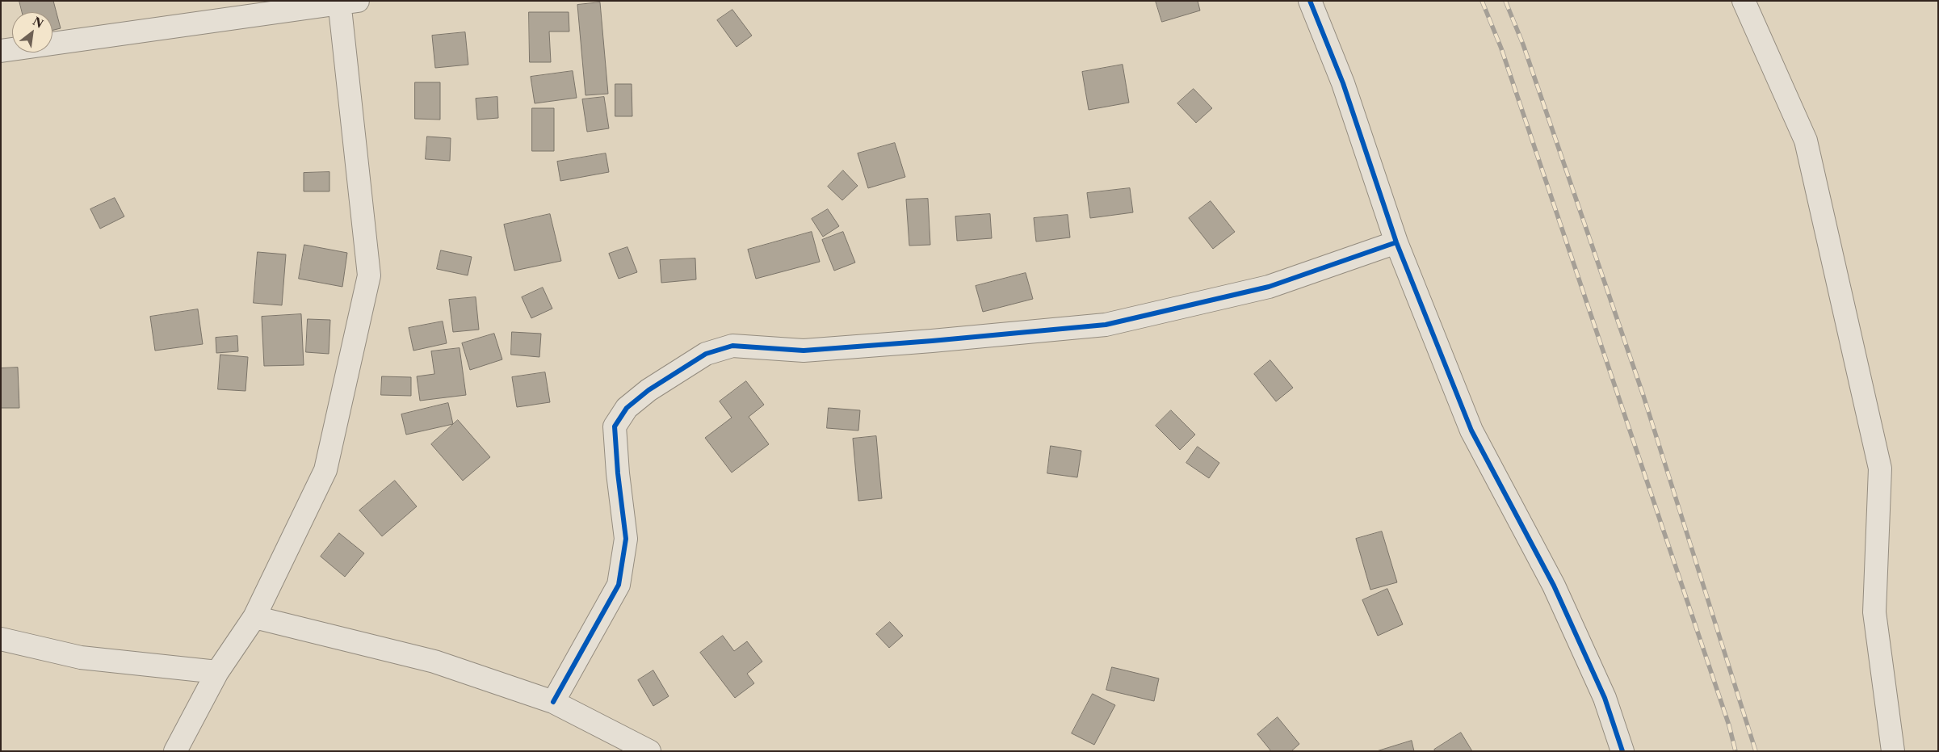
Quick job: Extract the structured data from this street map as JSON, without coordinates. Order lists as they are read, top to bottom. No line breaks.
{"north":"top right"}
